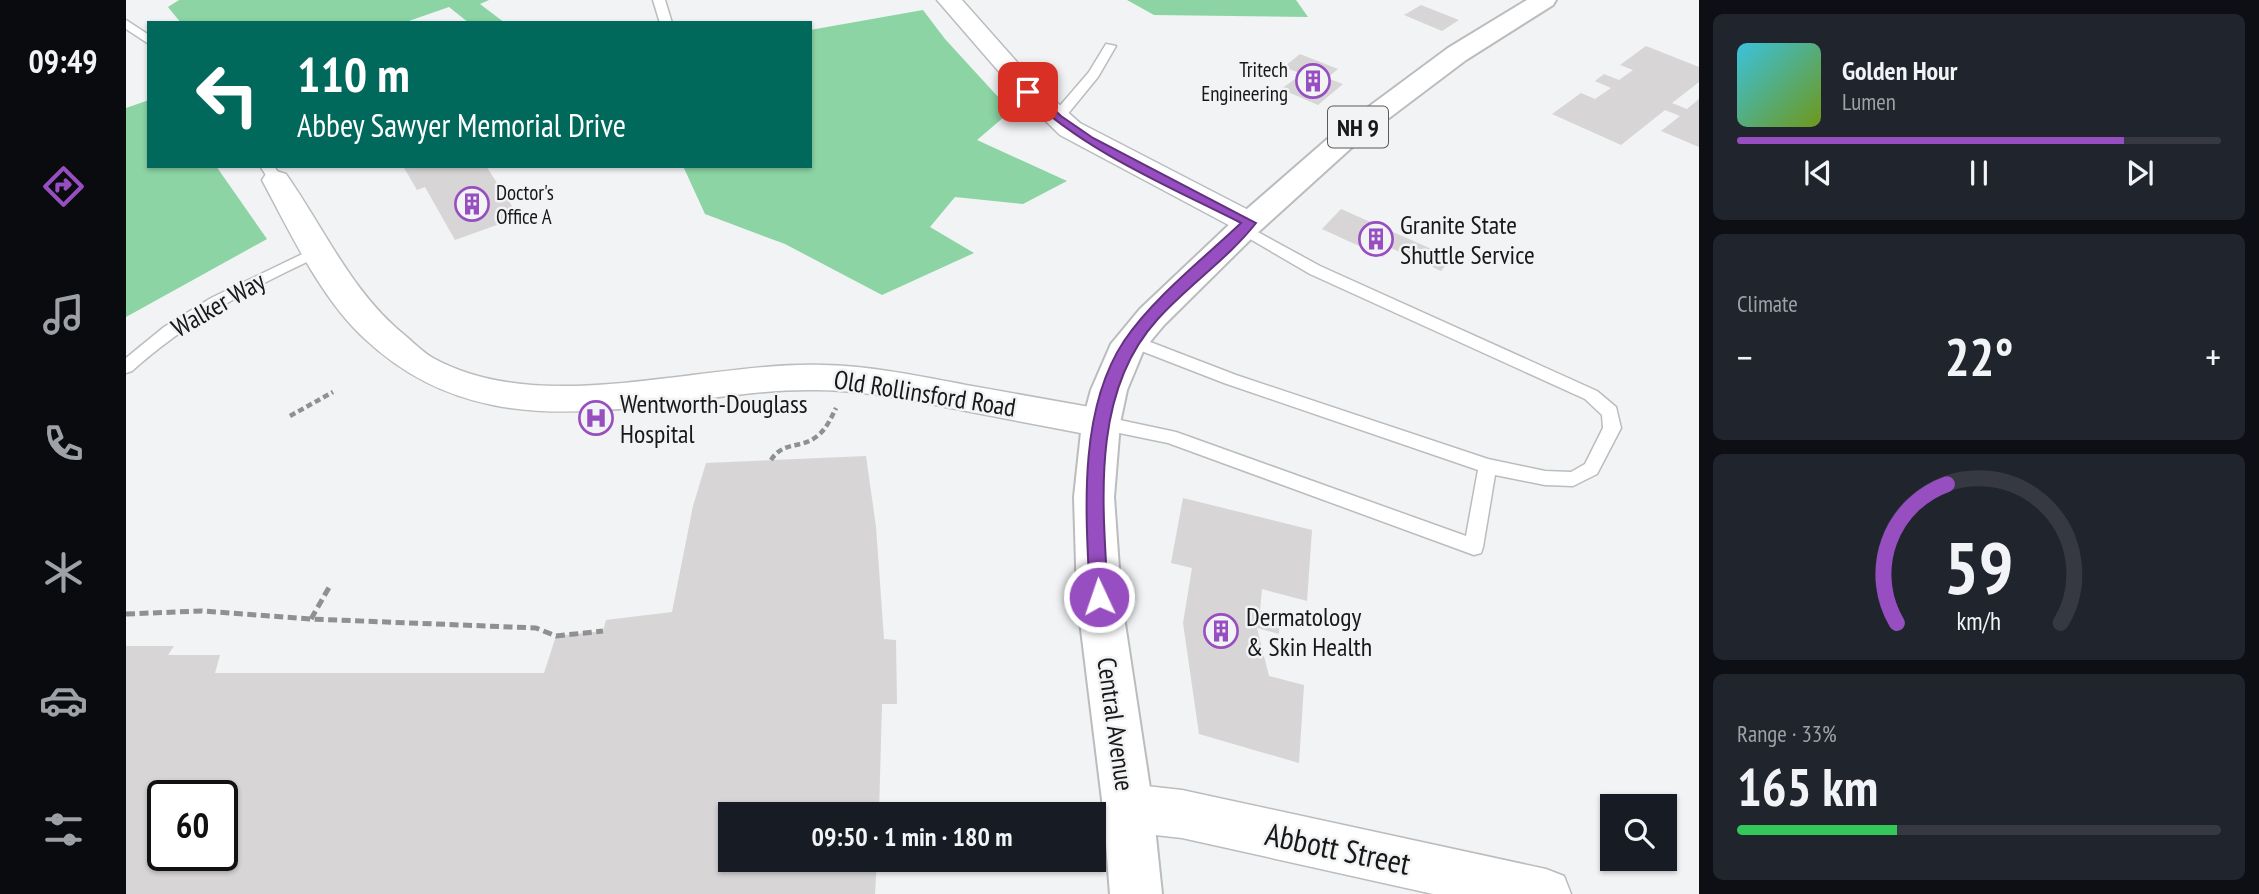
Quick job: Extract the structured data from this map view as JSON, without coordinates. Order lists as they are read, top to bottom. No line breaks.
{"streets":{"main road":["NH 9","Central Avenue"],"street":["Old Rollinsford Road","Abbott Street"],"lane":["Walker Way"]},"crossings":[["Walker Way","Old Rollinsford Road"],["Old Rollinsford Road","Central Avenue"],["Central Avenue","Abbott Street"]],"places":{"building":["Tritech Engineering","Doctor's Office A","Granite State Shuttle Service","Dermatology & Skin Health"],"hospital":["Wentworth-Douglass Hospital"]},"page":{"tabs":"09:49","turn":["110 m","Abbey Sawyer Memorial Drive"],"song":["Golden Hour","Lumen"],"tile":["Climate",["Range · 33%","165 km"]],"heat":["−","22°","+"],"limit":"60","trip":"09:50 · 1 min · 180 m","gauge":["59","km/h"]}}
